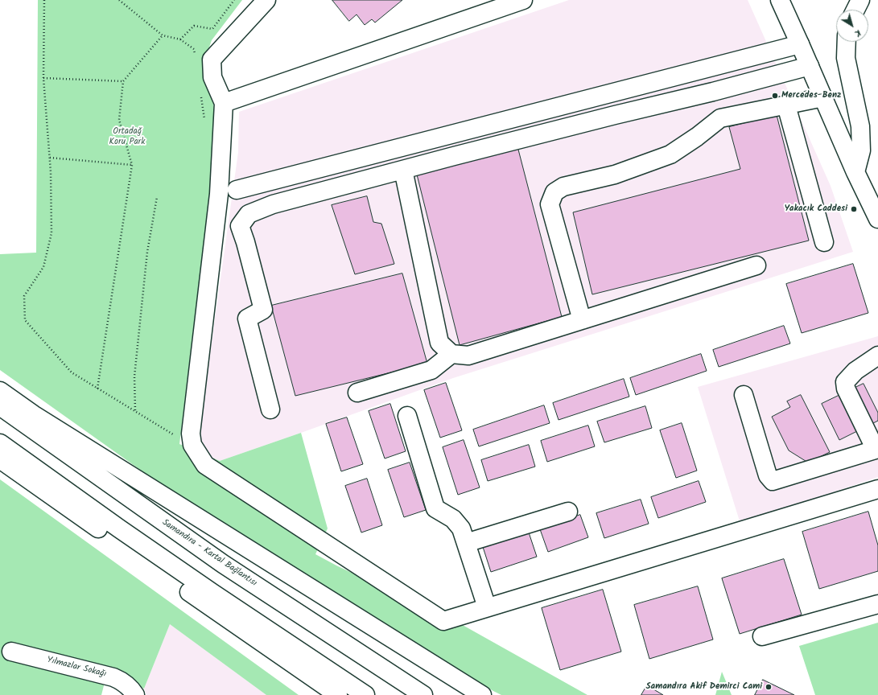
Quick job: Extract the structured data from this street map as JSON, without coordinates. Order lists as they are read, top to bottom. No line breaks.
{"streets":{"main road":["Samandıra - Kartal Bağlantısı","Yılmazlar Sokağı"]},"parks":["Ortadağ Koru Park"],"places":["Mercedes-Benz","Yakacık Caddesi","Samandıra Akif Demirci Cami"],"north":"bottom right"}
